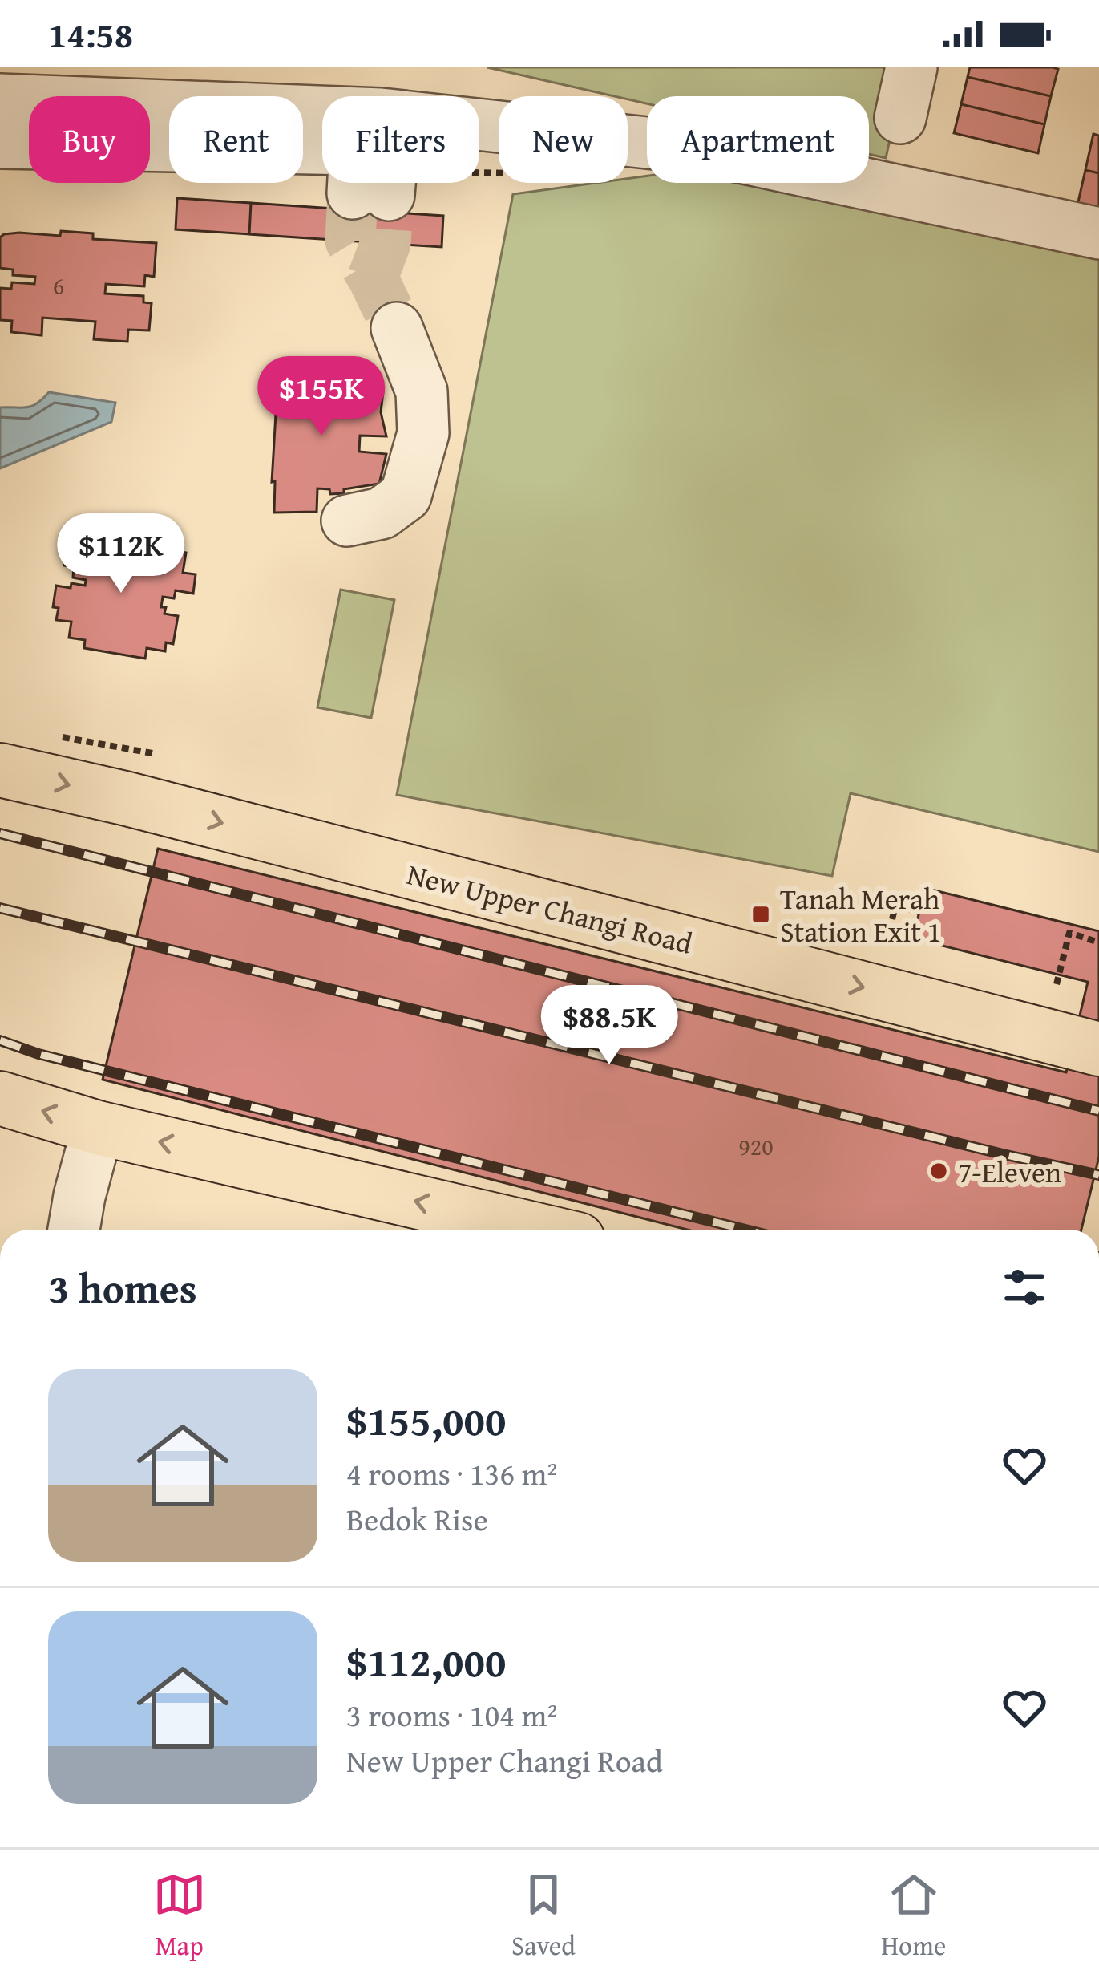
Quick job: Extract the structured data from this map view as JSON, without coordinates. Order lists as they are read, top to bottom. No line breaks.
{"streets":{"main road":["New Upper Changi Road"]},"places":{"transit":["Tanah Merah Station Exit 1"],"other":["7-Eleven"]},"house_numbers":["6","920"],"page":{"status":"14:58","chip":["Buy","Rent","Filters","New","Apartment"],"price":["$155K","$112K","$88.5K"],"heading":"3 homes","list":[{"name":"$155,000","note":"4 rooms · 136 m² · Bedok Rise"},{"name":"$112,000","note":"3 rooms · 104 m² · New Upper Changi Road"}],"tabs":["Map","Saved","Home"]}}
